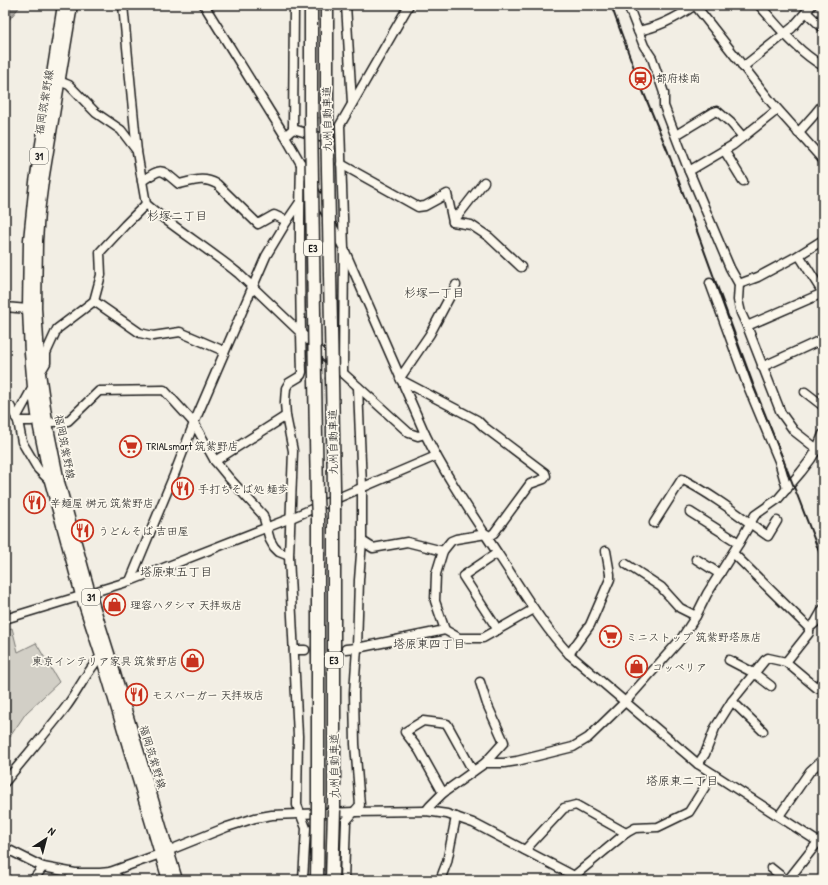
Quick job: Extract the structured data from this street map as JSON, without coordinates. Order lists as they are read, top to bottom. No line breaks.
{"streets":{"highway":["九州自動車道","E3"],"main road":["福岡筑紫野線","31"]},"districts":["杉塚二丁目","杉塚一丁目","塔原東五丁目","塔原東四丁目","塔原東二丁目"],"places":{"station":["都府楼南"],"supermarket":["TRIALsmart 筑紫野店","ミニストップ 筑紫野塔原店"],"restaurant":["手打ちそば処 麺歩","辛麺屋 桝元 筑紫野店","うどんそば 吉田屋","モスバーガー 天拝坂店"],"shop":["理容ハタシマ 天拝坂店","東京インテリア家具 筑紫野店","コッペリア"]},"north":"top right"}
